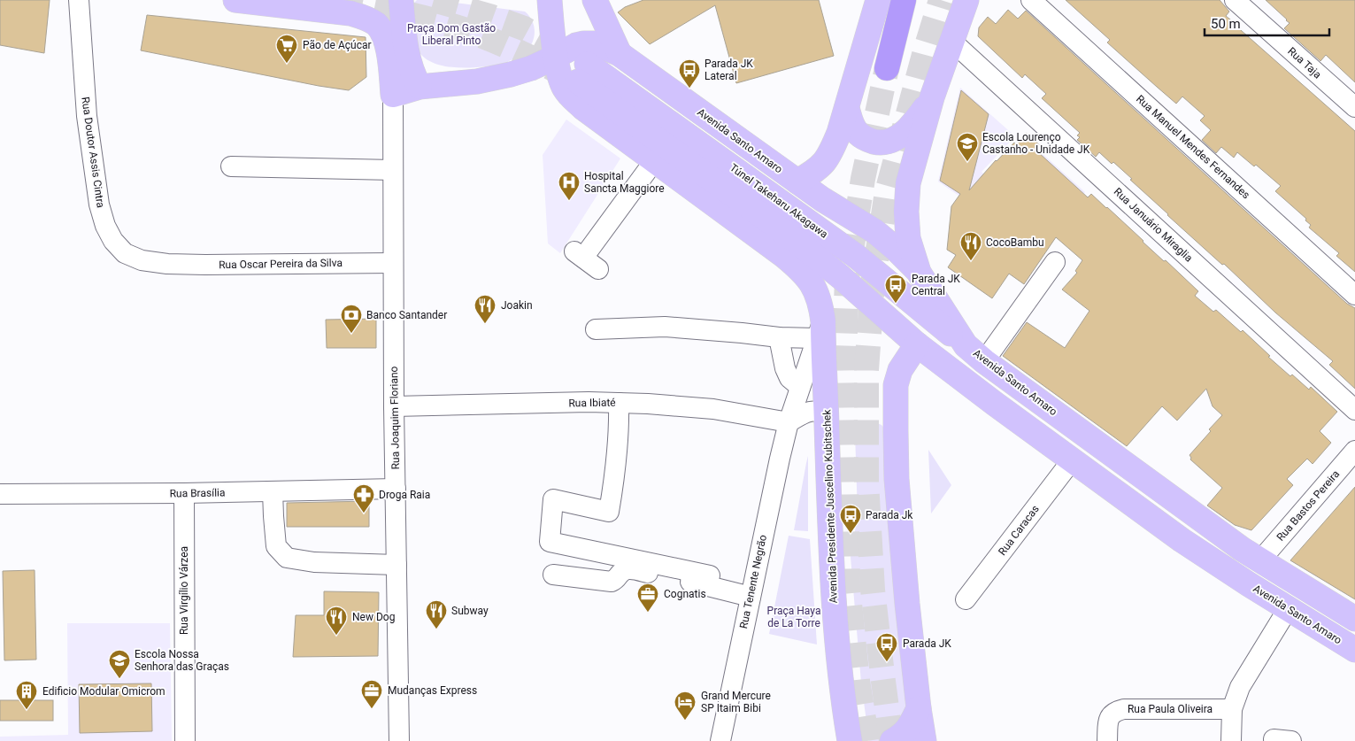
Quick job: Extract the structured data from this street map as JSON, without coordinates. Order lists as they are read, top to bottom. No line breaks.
{"streets":{"main road":["Avenida Santo Amaro","Túnel Takeharu Akagawa","Avenida Presidente Juscelino Kubitschek"],"street":["Rua Taja","Rua Manuel Mendes Fernandes","Rua Doutor Assis Cintra","Rua Januário Miraglia","Rua Oscar Pereira da Silva","Rua Ibiaté","Rua Joaquim Floriano","Rua Brasília","Rua Bastos Pereira","Rua Caracas","Rua Tenente Negrão","Rua Virgílio Várzea","Rua Paula Oliveira"]},"crossings":[["Avenida Santo Amaro","Túnel Takeharu Akagawa"],["Avenida Santo Amaro","Rua Bastos Pereira"],["Avenida Santo Amaro","Rua Caracas"],["Rua Doutor Assis Cintra","Rua Oscar Pereira da Silva"],["Rua Oscar Pereira da Silva","Rua Joaquim Floriano"],["Rua Ibiaté","Rua Joaquim Floriano"],["Rua Ibiaté","Rua Tenente Negrão"],["Rua Joaquim Floriano","Rua Brasília"],["Rua Brasília","Rua Virgílio Várzea"],["Avenida Presidente Juscelino Kubitschek","Rua Tenente Negrão"]],"parks":["Praça Dom Gastão Liberal Pinto","Praça Haya de La Torre"],"places":{"supermarket":["Pão de Açúcar"],"bus stop":["Parada JK Lateral","Parada JK Central","Parada Jk","Parada JK"],"school or university":["Escola Lourenço Castanho - Unidade JK","Escola Nossa Senhora das Graças"],"hospital":["Hospital Sancta Maggiore"],"restaurant":["CocoBambu","Joakin","Subway","New Dog"],"bank":["Banco Santander"],"pharmacy":["Droga Raia"],"office":["Cognatis","Mudanças Express"],"building":["Edificio Modular Omicrom"],"hotel":["Grand Mercure SP Itaim Bibi"]},"scale_bar":"50 m"}
